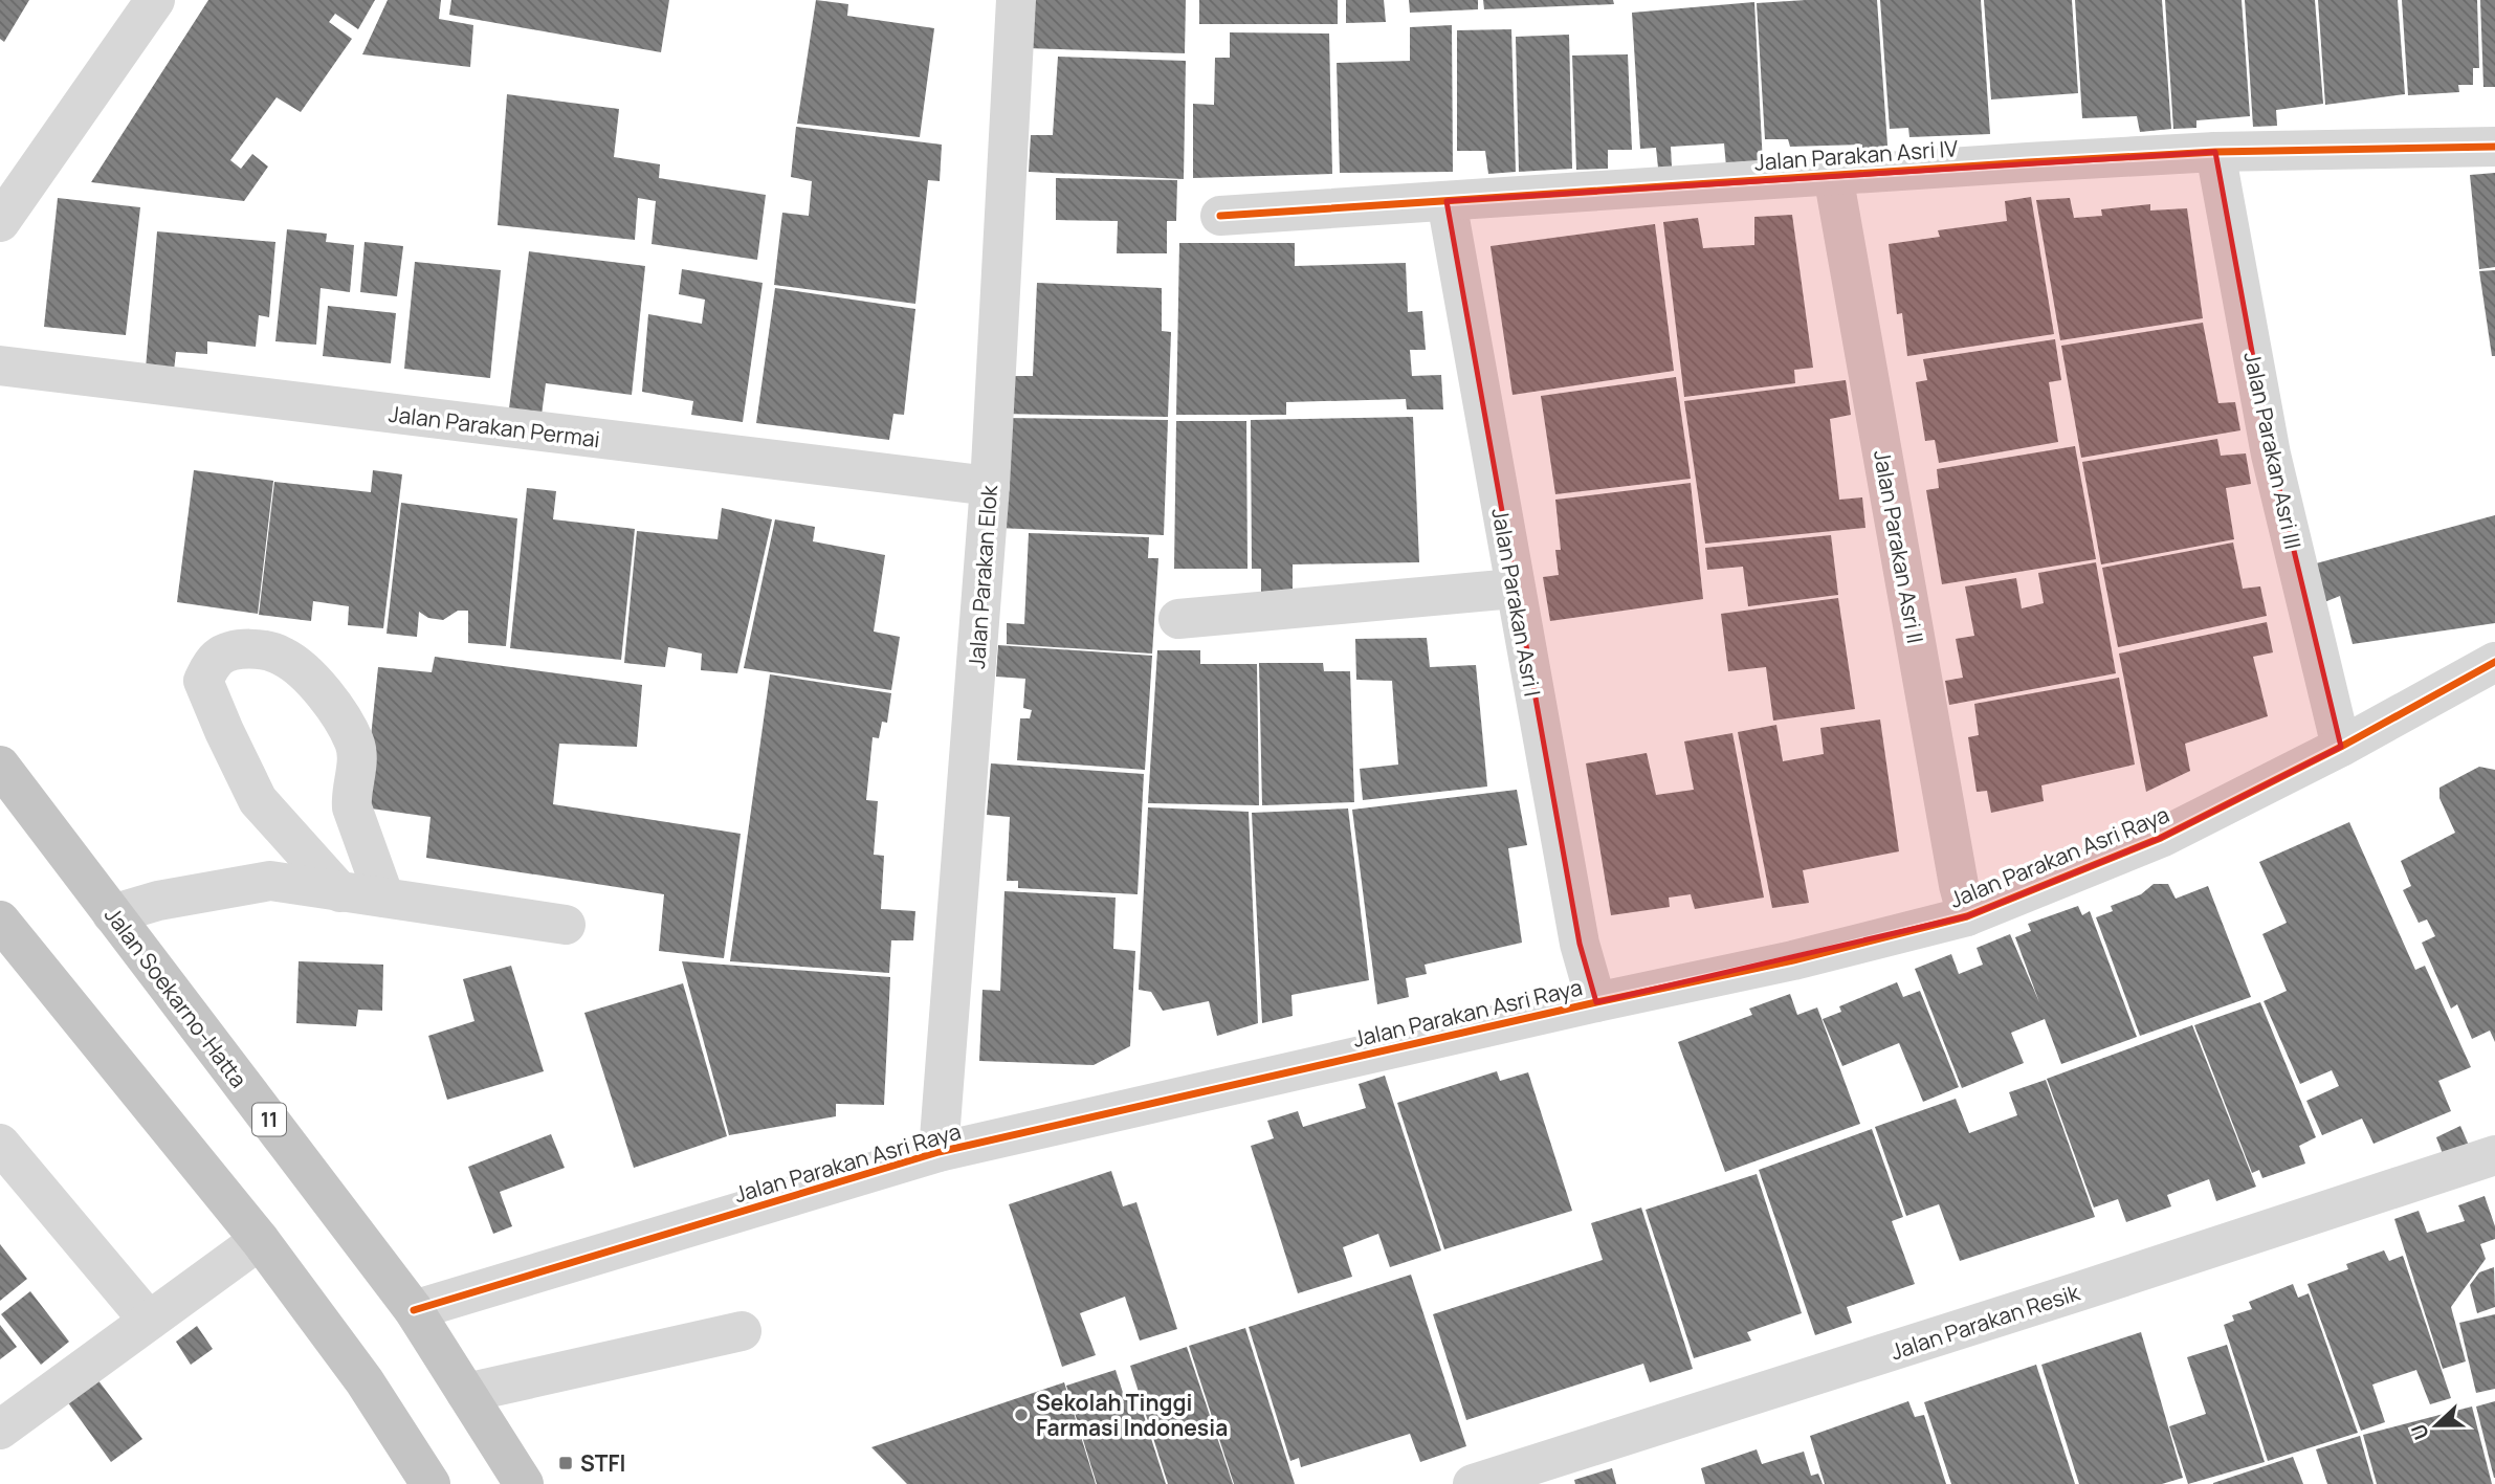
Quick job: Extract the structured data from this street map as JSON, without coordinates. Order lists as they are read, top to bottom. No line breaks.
{"streets":{"highway":["Jalan Soekarno-Hatta","11"],"street":["Jalan Parakan Asri IV","Jalan Parakan Permai","Jalan Parakan Asri III","Jalan Parakan Asri II","Jalan Parakan Elok","Jalan Parakan Asri I","Jalan Parakan Asri Raya","Jalan Parakan Resik"]},"crossings":[["Jalan Parakan Asri IV","Jalan Parakan Asri III"],["Jalan Parakan Asri IV","Jalan Parakan Asri II"],["Jalan Parakan Asri IV","Jalan Parakan Asri I"],["Jalan Parakan Permai","Jalan Parakan Elok"],["Jalan Parakan Asri III","Jalan Parakan Asri Raya"],["Jalan Parakan Asri II","Jalan Parakan Asri Raya"],["Jalan Parakan Elok","Jalan Parakan Asri Raya"],["Jalan Parakan Asri I","Jalan Parakan Asri Raya"],["Jalan Parakan Asri Raya","Jalan Soekarno-Hatta"]],"places":{"other":["Sekolah Tinggi Farmasi Indonesia"],"transit":["STFI"]},"north":"left"}
